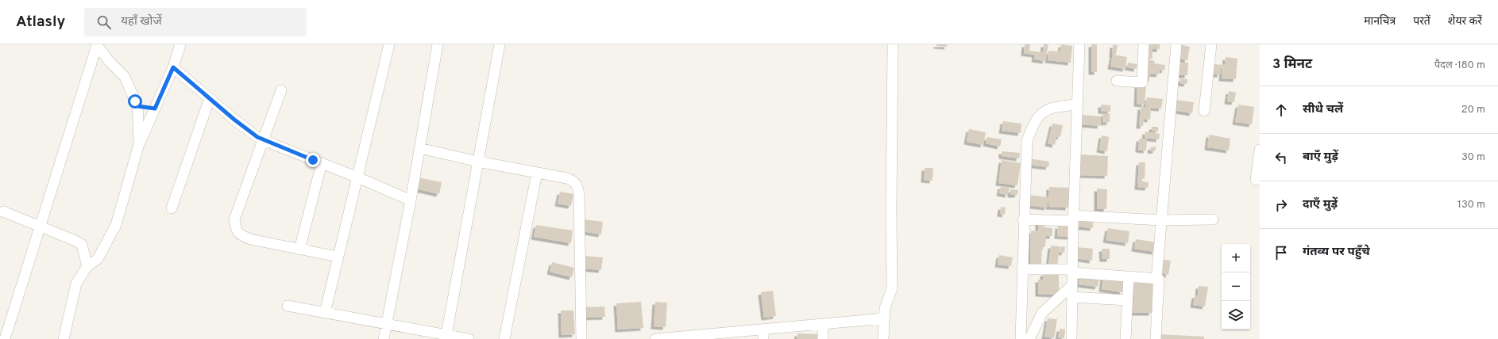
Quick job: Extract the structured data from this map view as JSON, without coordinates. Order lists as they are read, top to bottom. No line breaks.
{"page":{"header":"Atlasly","search":"यहाँ खोजें","nav":["मानचित्र","परतें","शेयर करें"],"heading":["3 मिनट","पैदल · 180 m"],"list":[["सीधे चलें","20 m"],["बाएँ मुड़ें","30 m"],["दाएँ मुड़ें","130 m"],"गंतव्य पर पहुँचे"],"map_buttons":["+","−"]}}
